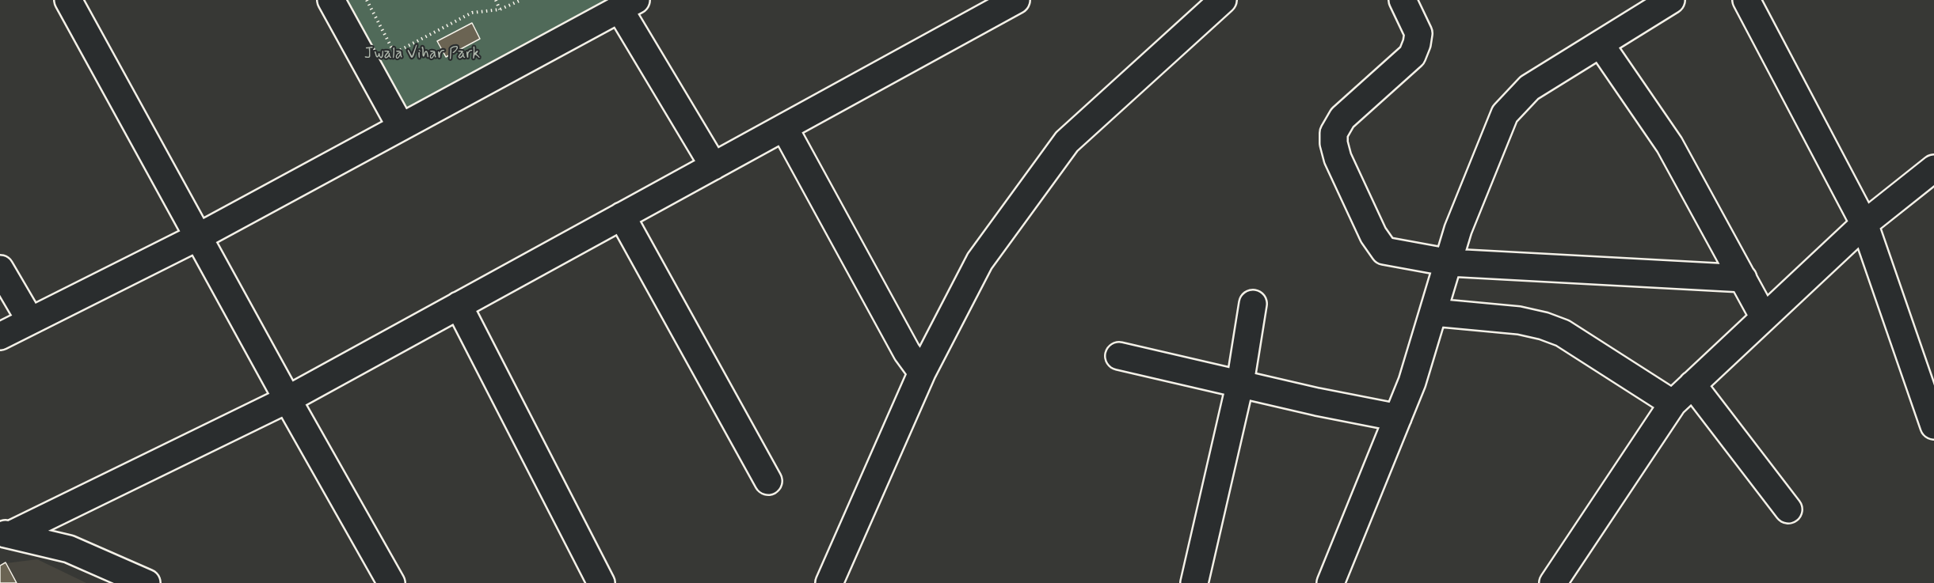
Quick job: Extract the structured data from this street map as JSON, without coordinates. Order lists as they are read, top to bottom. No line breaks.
{"parks":["Jwala Vihar Park"]}
